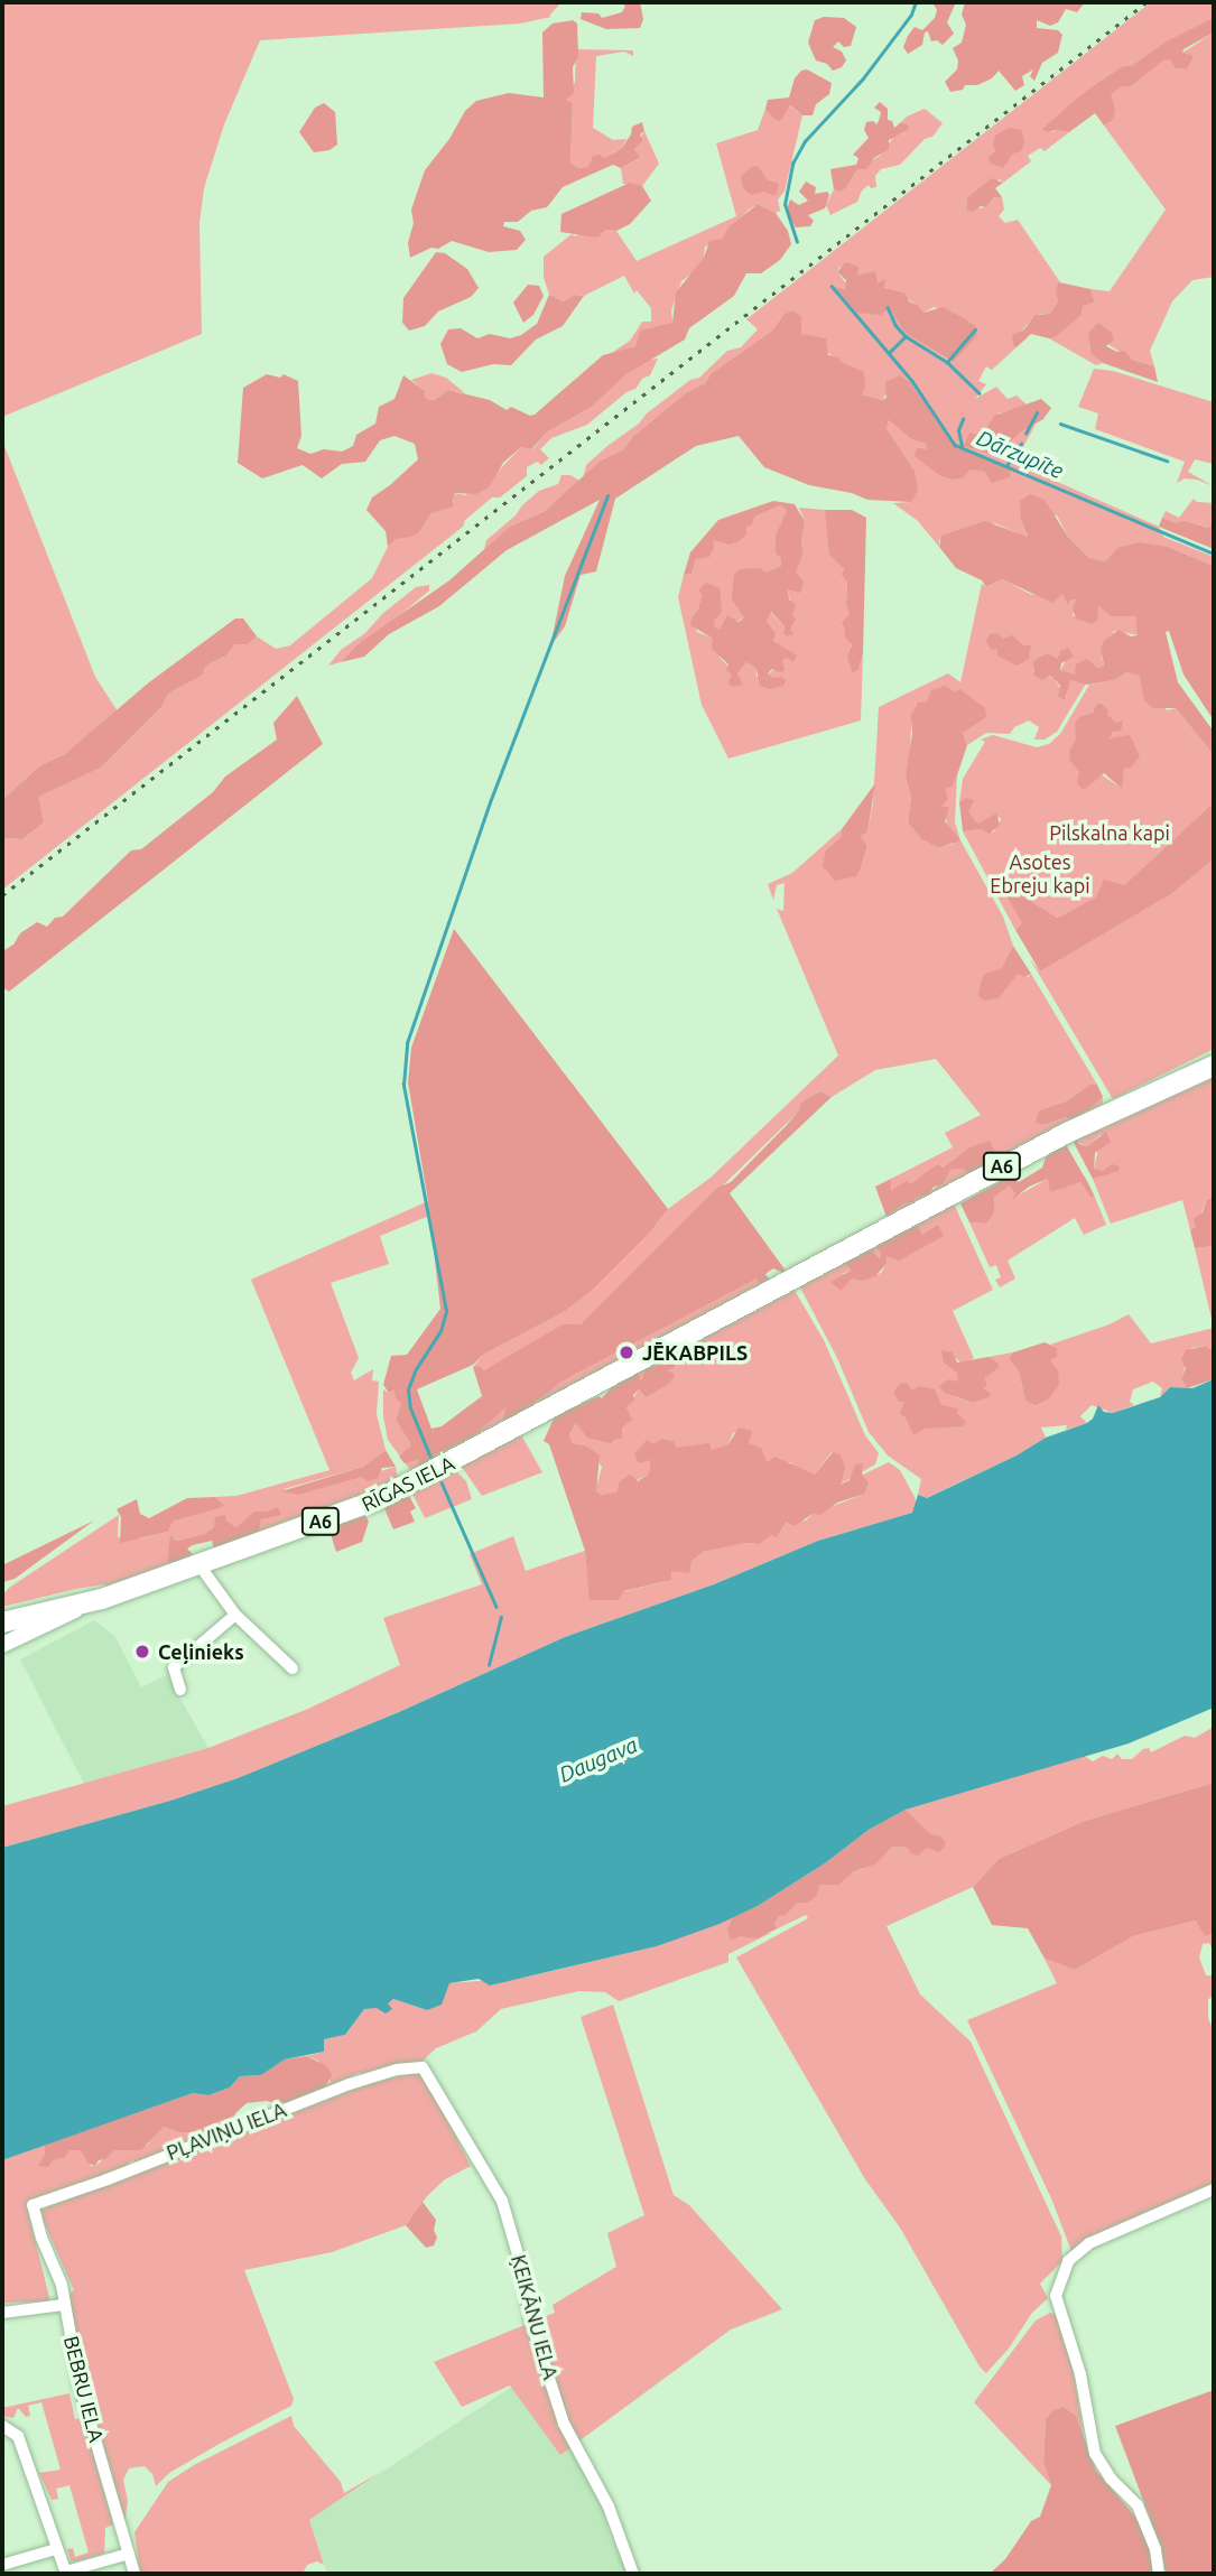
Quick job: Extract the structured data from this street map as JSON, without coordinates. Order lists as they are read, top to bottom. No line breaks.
{"streets":{"highway":["A6","RĪGAS IELA"],"street":["PĻAVIŅU IELA","ĶEIKĀNU IELA","BEBRU IELA"]},"crossings":[["A6","RĪGAS IELA"],["PĻAVIŅU IELA","ĶEIKĀNU IELA"],["PĻAVIŅU IELA","BEBRU IELA"]],"water":["Dārzupīte","Daugava"],"parks":["Pilskalna kapi","Asotes Ebreju kapi"],"places":["JĒKABPILS","Ceļinieks"]}
